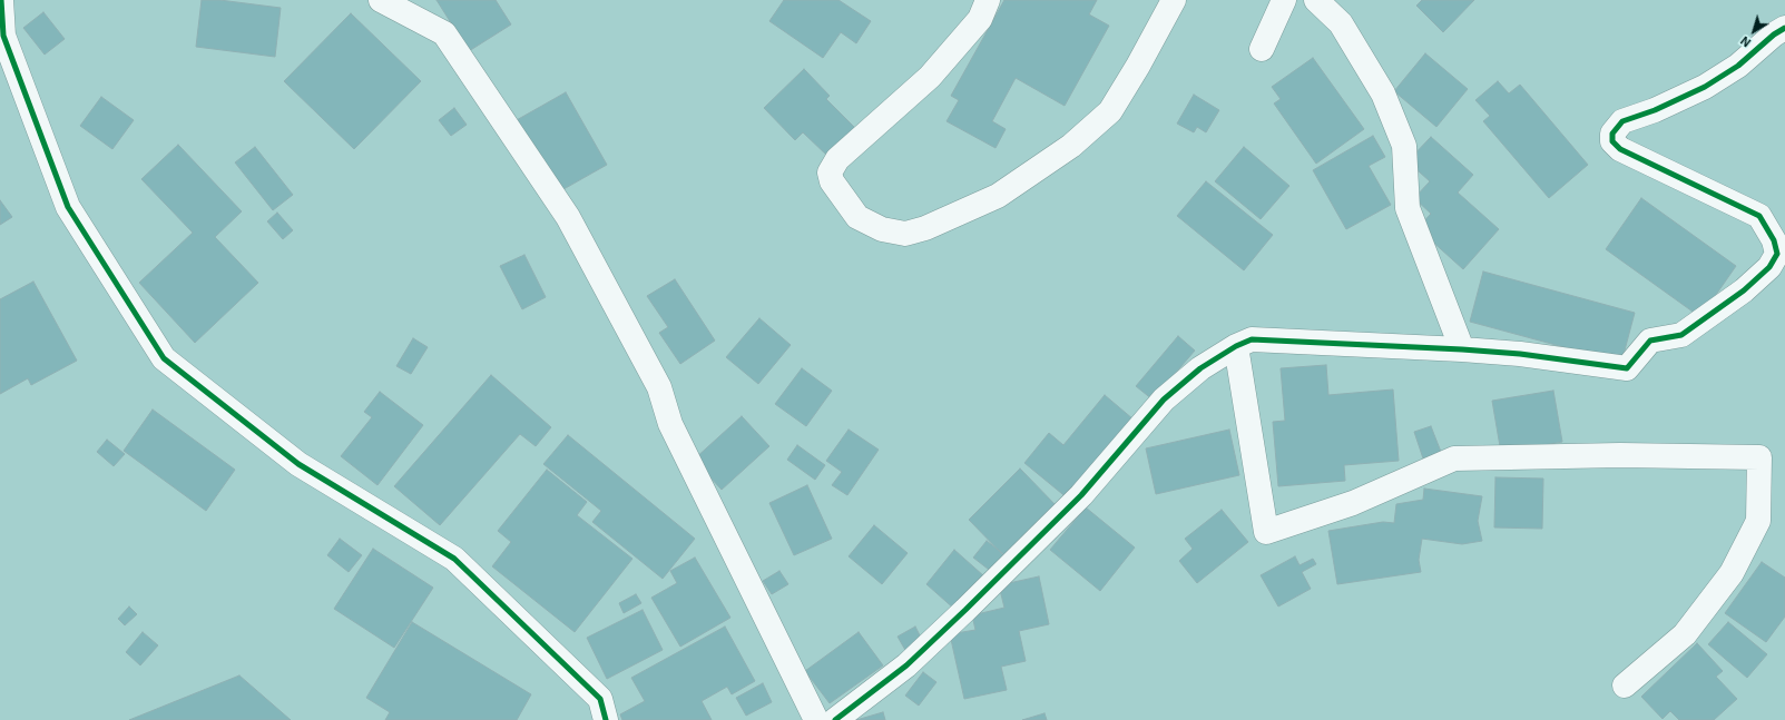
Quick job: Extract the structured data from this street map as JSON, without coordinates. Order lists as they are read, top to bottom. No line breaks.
{"north":"bottom left"}
